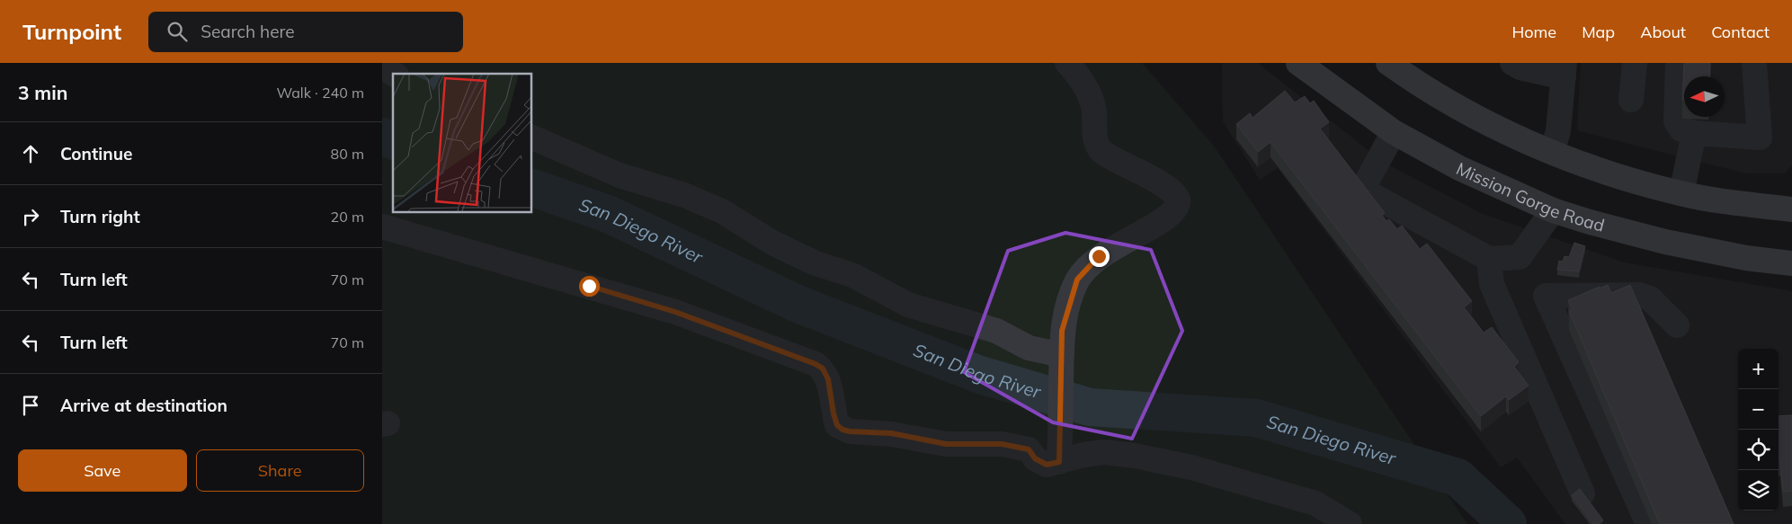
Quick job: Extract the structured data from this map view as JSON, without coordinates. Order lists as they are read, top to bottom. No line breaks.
{"streets":{"main road":["Mission Gorge Road"]},"water":["San Diego River"],"north":"left","page":{"header":"Turnpoint","search":"Search here","nav":["Home","Map","About","Contact"],"heading":["3 min","Walk · 240 m"],"list":[["Continue","80 m"],["Turn right","20 m"],["Turn left","70 m"],["Turn left","70 m"],"Arrive at destination"],"map_buttons":["+","−"],"buttons":["Save","Share"]}}
